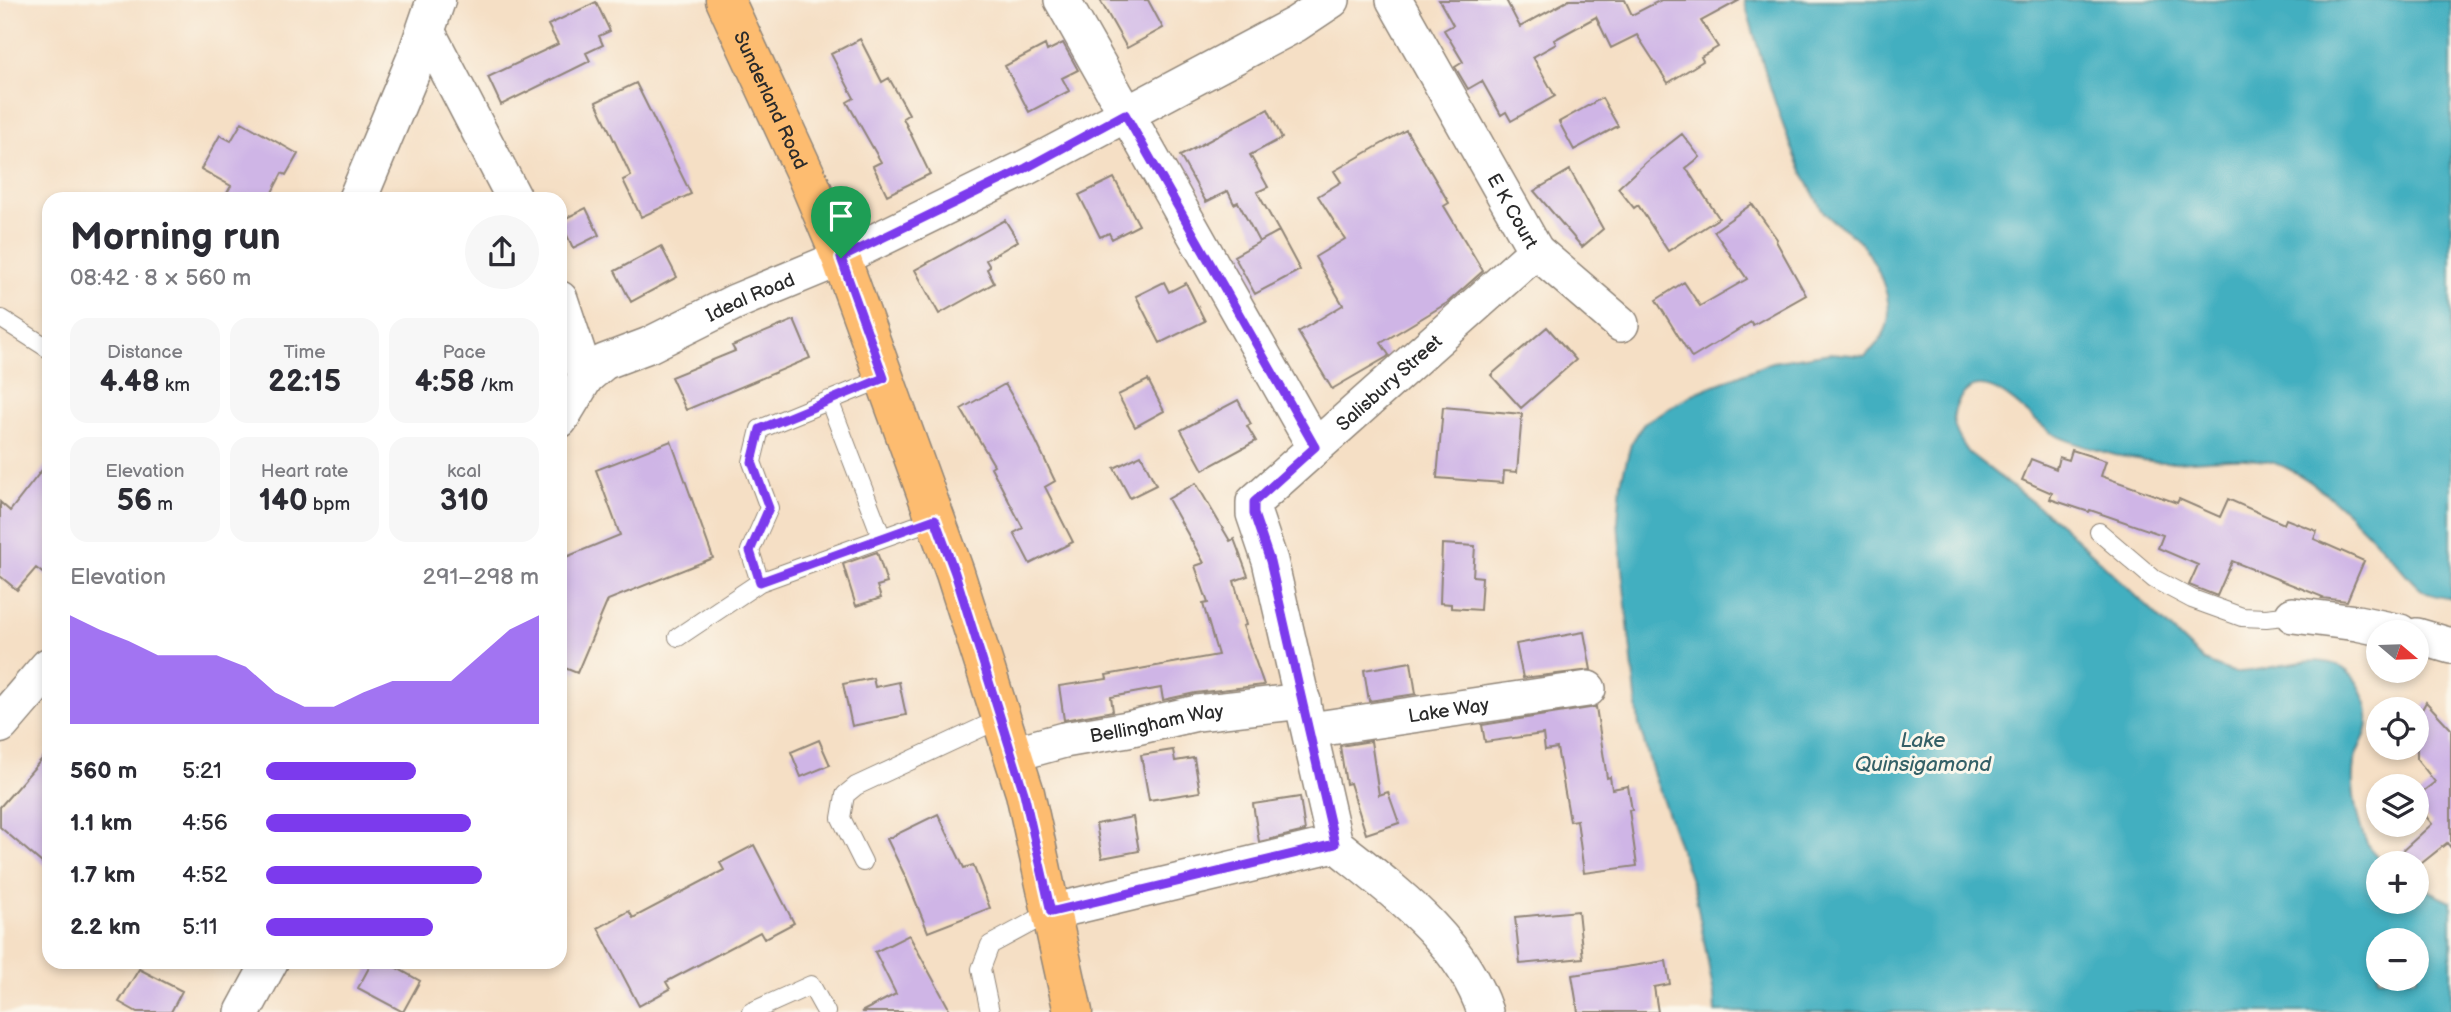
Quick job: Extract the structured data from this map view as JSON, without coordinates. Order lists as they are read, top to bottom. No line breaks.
{"streets":{"main road":["Sunderland Road"],"street":["E K Court","Ideal Road","Salisbury Street","Lake Way","Bellingham Way"]},"crossings":[["Sunderland Road","Ideal Road"],["Sunderland Road","Bellingham Way"],["E K Court","Salisbury Street"],["Salisbury Street","Lake Way"],["Salisbury Street","Bellingham Way"],["Lake Way","Bellingham Way"]],"water":["Lake Quinsigamond"],"north":"right","page":{"heading":["Morning run","08:42 · 8 × 560 m"],"stats":[["Distance","4.48 km"],["Time","22:15"],["Pace","4:58 /km"],["Elevation","56 m"],["Heart rate","140 bpm"],["kcal","310"]],"chart":["Elevation","291–298 m"],"map_buttons":["+","−"],"list":[{"name":"560 m","note":"5:21"},{"name":"1.1 km","note":"4:56"},{"name":"1.7 km","note":"4:52"},{"name":"2.2 km","note":"5:11"}]}}
